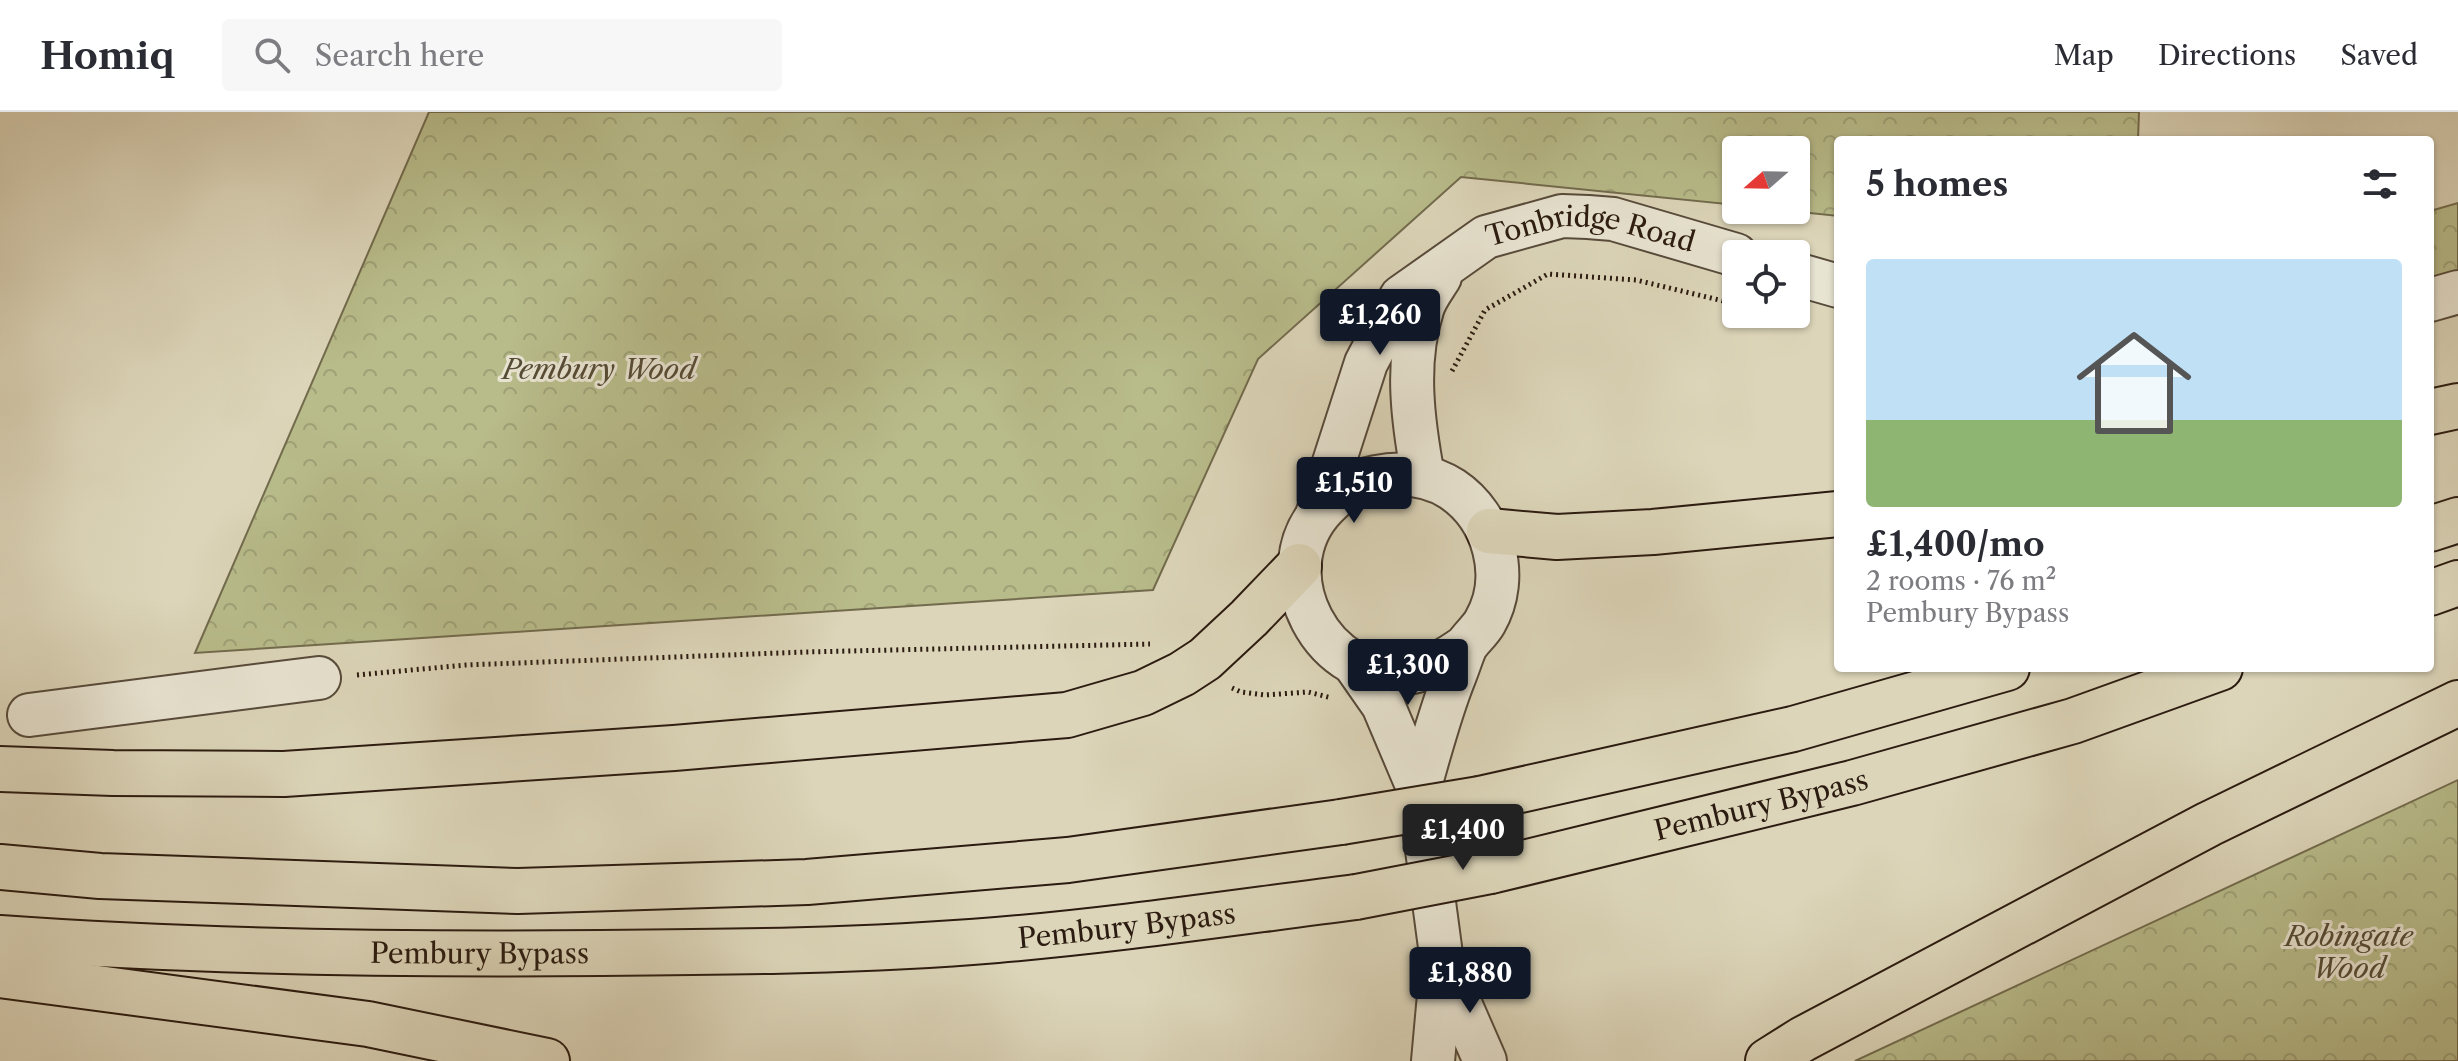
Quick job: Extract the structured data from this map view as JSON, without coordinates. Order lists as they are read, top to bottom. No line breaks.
{"streets":{"highway":["Pembury Bypass"],"street":["Tonbridge Road"]},"parks":["Pembury Wood","Robingate Wood"],"north":"left","page":{"header":"Homiq","search":"Search here","nav":["Map","Directions","Saved"],"heading":"5 homes","list":[{"name":"£1,400/mo","note":"2 rooms · 76 m² · Pembury Bypass"}],"price":["£1,260","£1,510","£1,300","£1,400","£1,880"]}}
